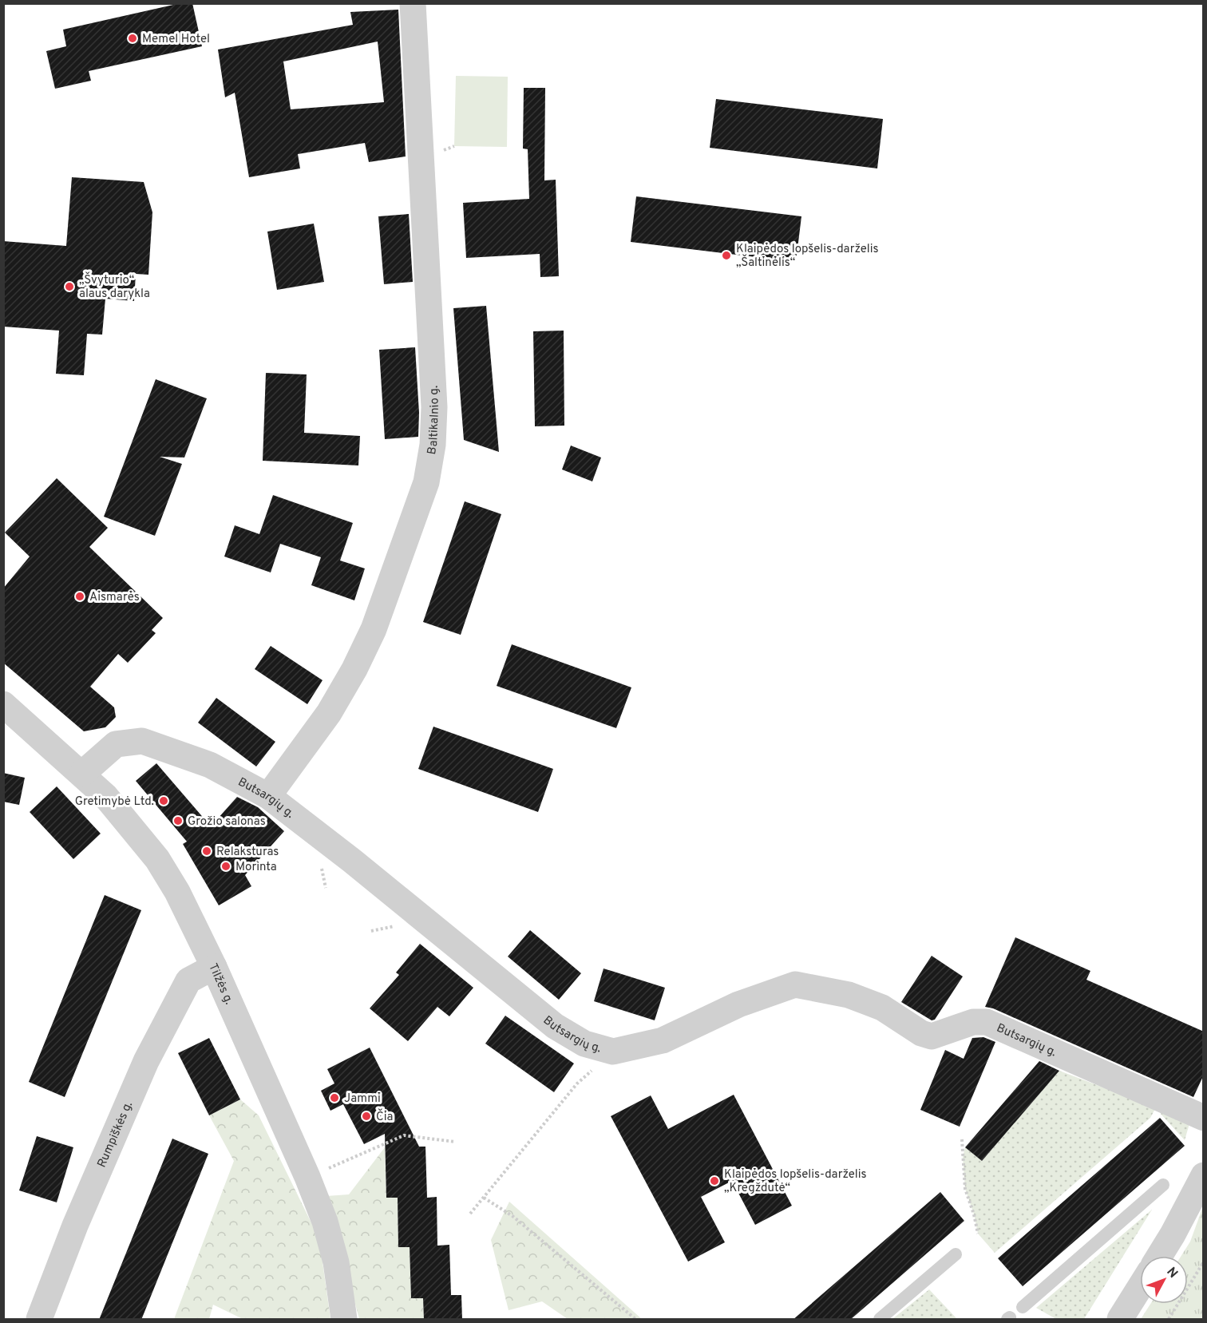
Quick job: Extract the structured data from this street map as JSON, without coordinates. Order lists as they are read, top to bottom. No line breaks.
{"streets":{"street":["Baltikalnio g.","Butsargių g.","Tilžės g.","Rumpiškės g."]},"crossings":[["Baltikalnio g.","Butsargių g."],["Butsargių g.","Tilžės g."],["Tilžės g.","Rumpiškės g."]],"places":["Memel Hotel","Klaipėdos lopšelis-darželis „Šaltinėlis“","„Švyturio“ alaus darykla","Aismarės","Gretimybė Ltd.","Grožio salonas","Relaksturas","Morinta","Jammi","Čia","Klaipėdos lopšelis-darželis „Kregždutė“"],"north":"top right"}
